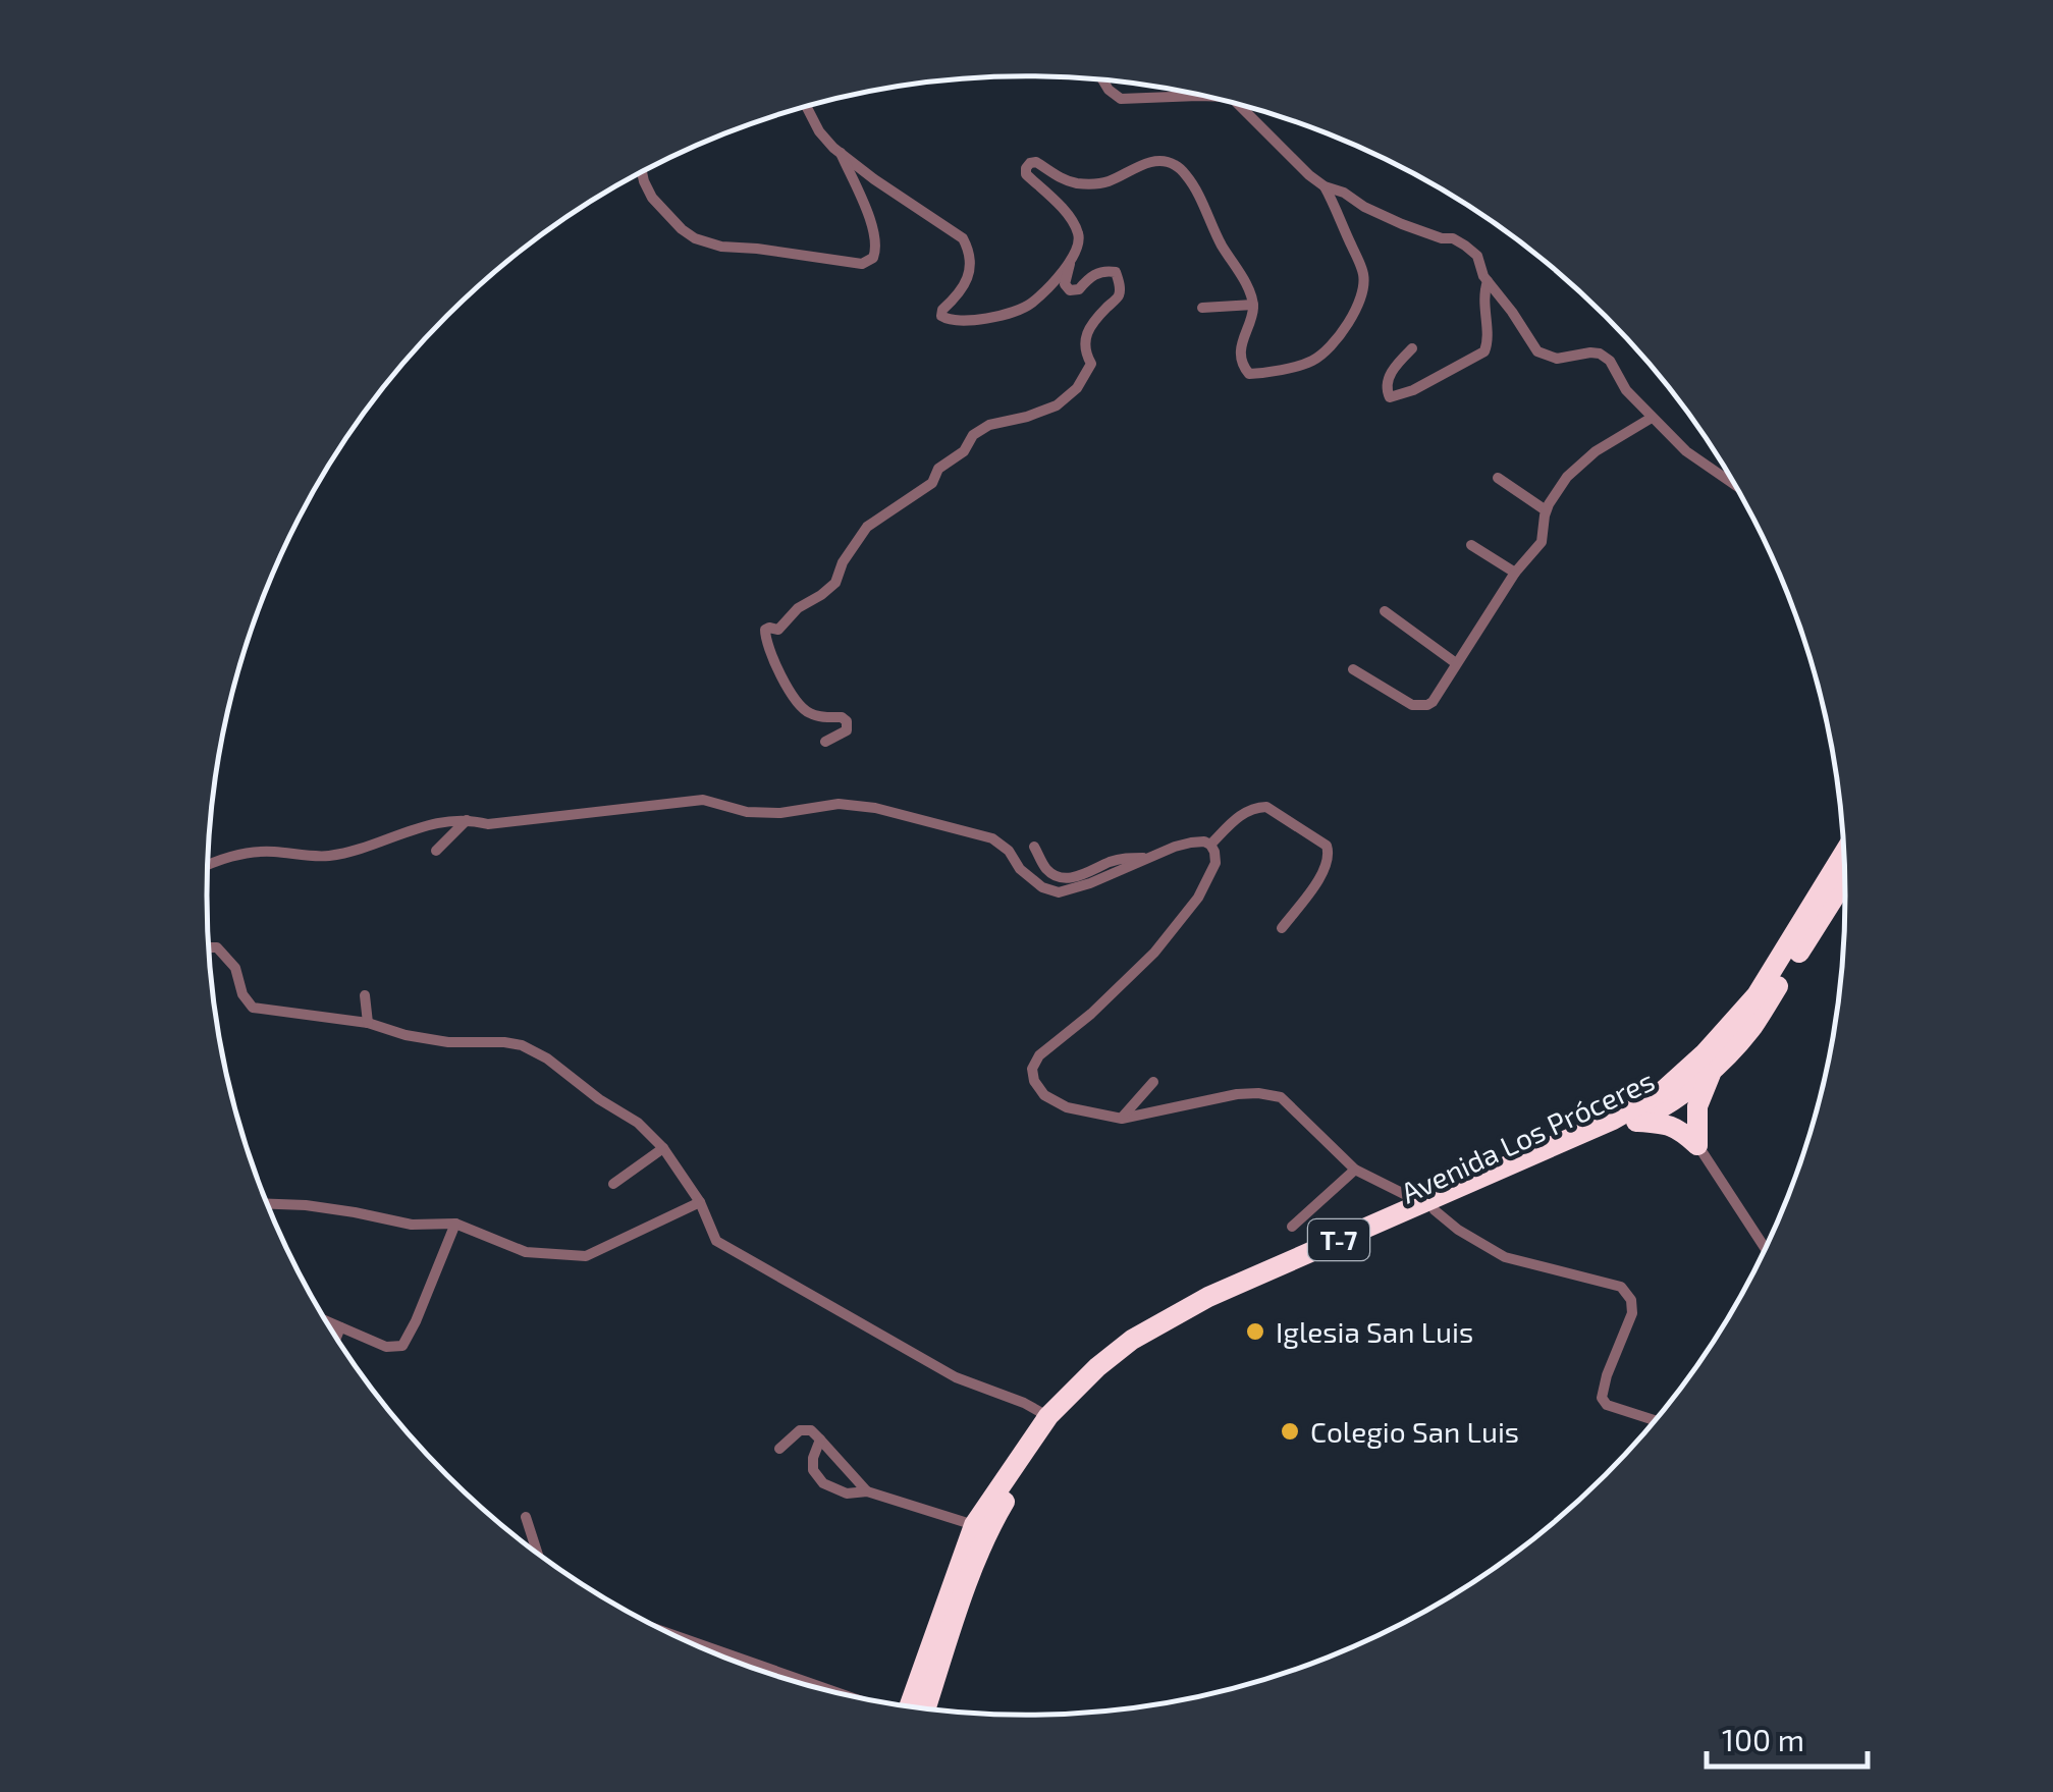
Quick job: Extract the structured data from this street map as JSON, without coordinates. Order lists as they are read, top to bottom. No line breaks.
{"streets":{"highway":["Avenida Los Próceres","T-7"]},"crossings":[["Avenida Los Próceres","T-7"]],"places":["Iglesia San Luis","Colegio San Luis"],"scale_bar":"100 m"}
